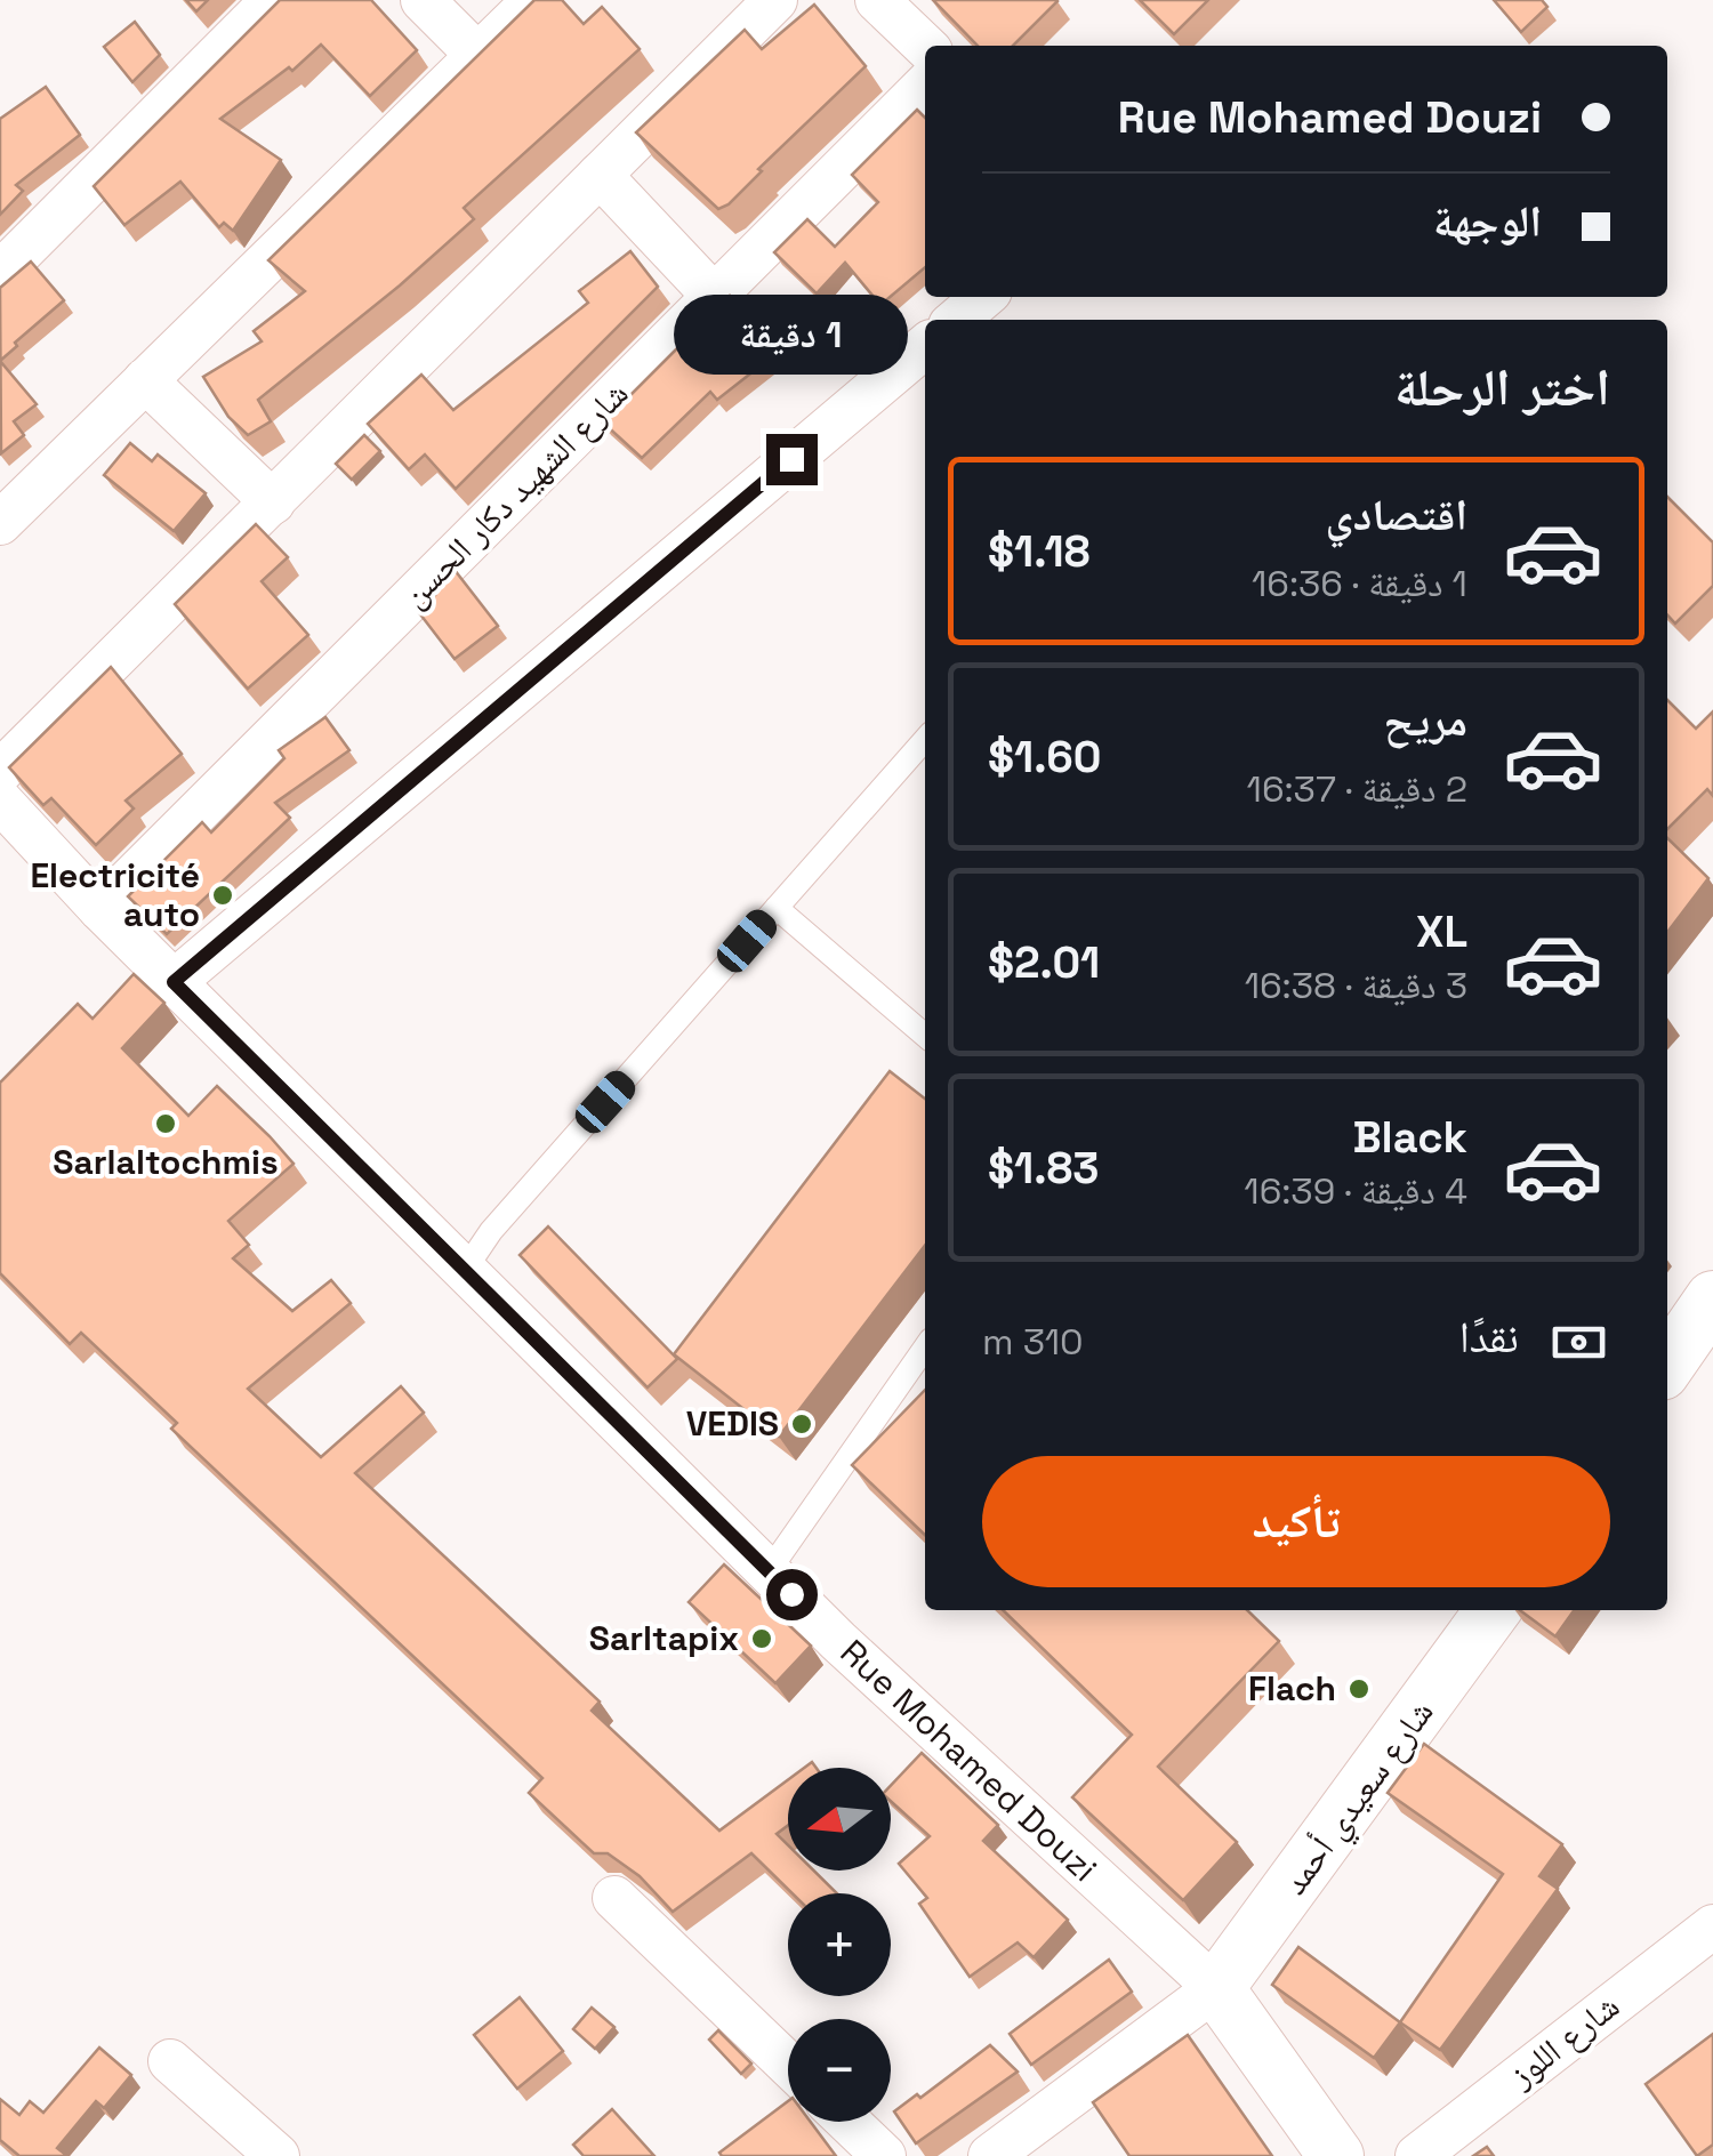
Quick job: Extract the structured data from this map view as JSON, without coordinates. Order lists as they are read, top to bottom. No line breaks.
{"streets":{"street":["شارع الشهيد دكار الحسن","Rue Mohamed Douzi","شارع سعيدي أحمد","شارع اللوز"]},"crossings":[["شارع الشهيد دكار الحسن","Rue Mohamed Douzi"],["Rue Mohamed Douzi","شارع سعيدي أحمد"]],"places":["Electricité auto","Sarlaltochmis","VEDIS","Sarltapix","Flach"],"north":"left","page":{"banner":["Rue Mohamed Douzi","الوجهة"],"bubble":"1 دقيقة","heading":"اختر الرحلة","list":[{"name":"اقتصادي","note":"1 دقيقة · 16:36","value":"$1.18"},{"name":"مريح","note":"2 دقيقة · 16:37","value":"$1.60"},{"name":"XL","note":"3 دقيقة · 16:38","value":"$2.01"},{"name":"Black","note":"4 دقيقة · 16:39","value":"$1.83"}],"pay":["نقدًا","310 m"],"buttons":"تأكيد","map_buttons":["+","−"]}}
